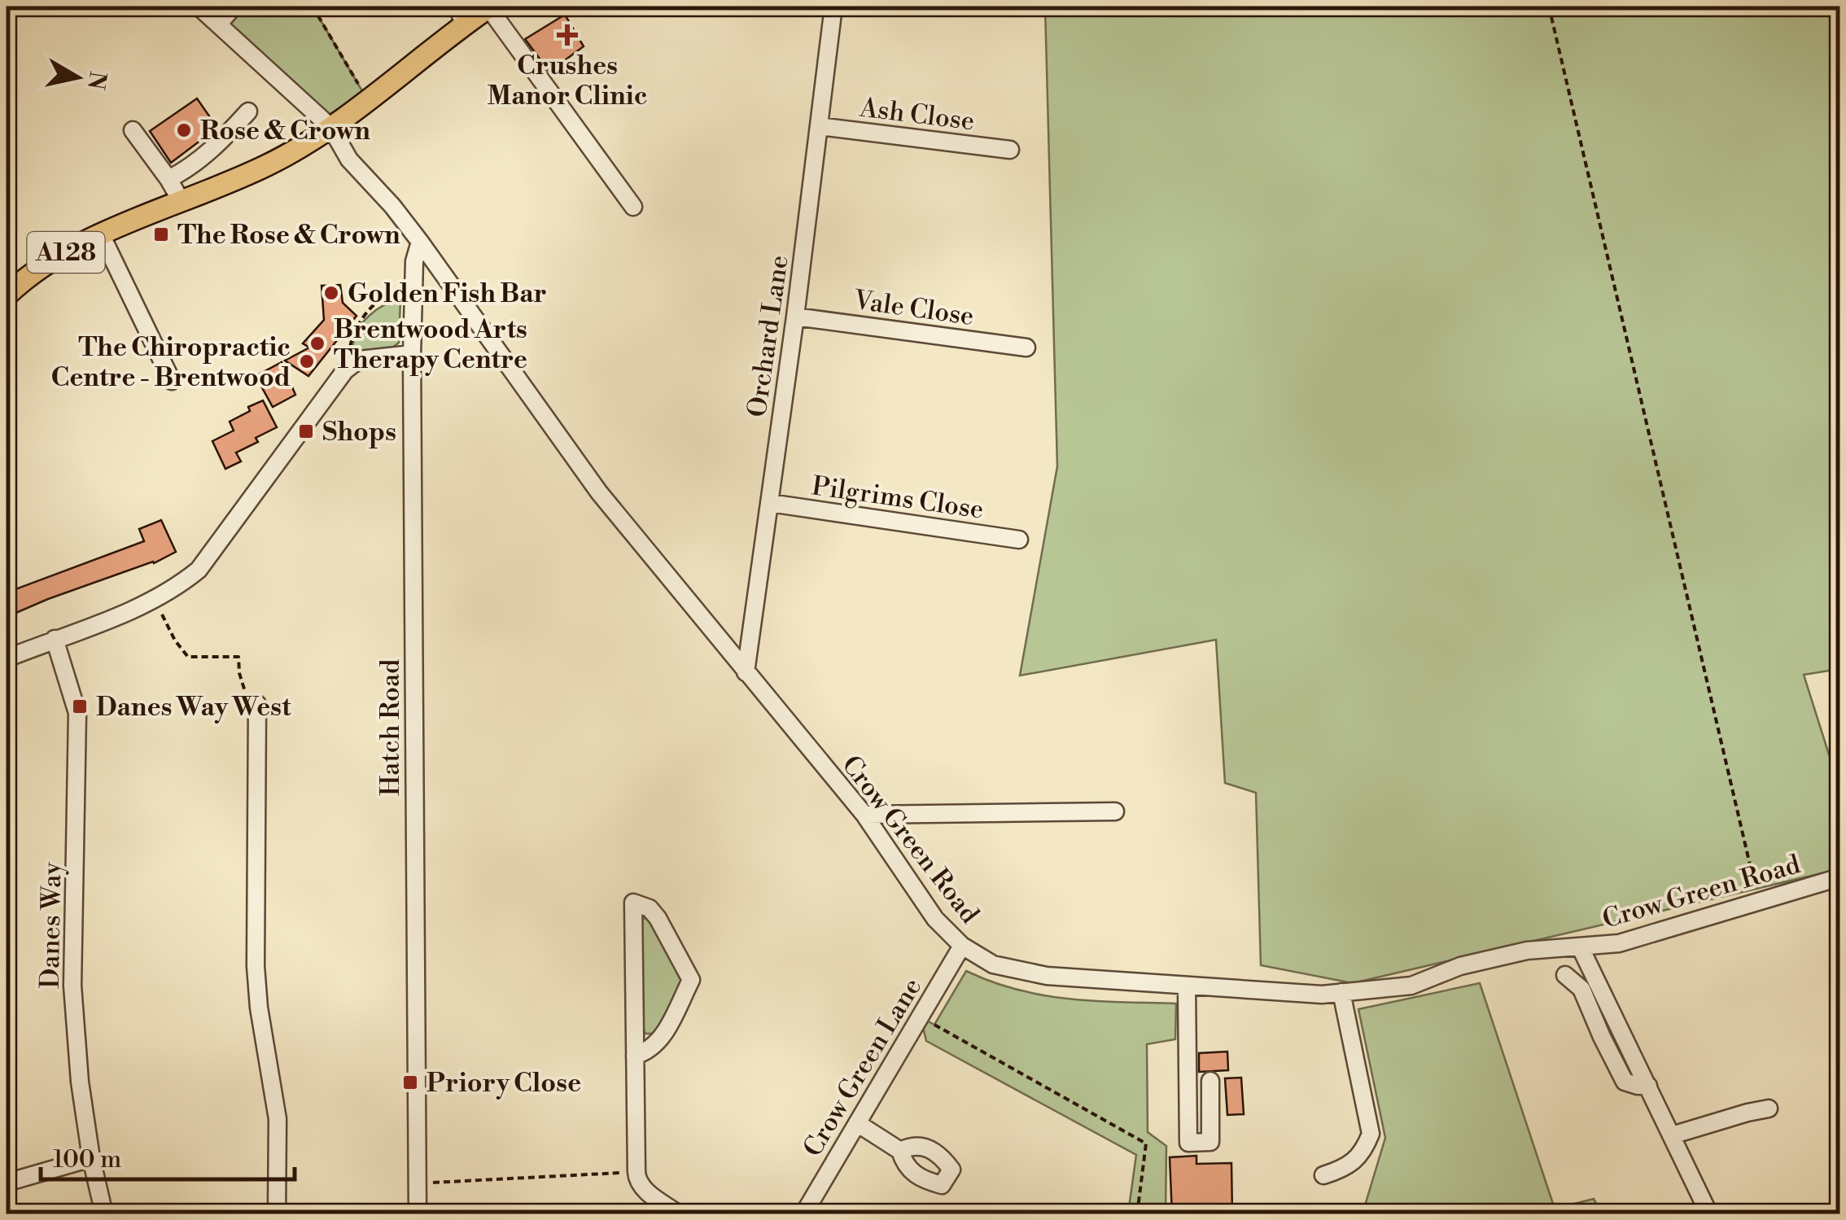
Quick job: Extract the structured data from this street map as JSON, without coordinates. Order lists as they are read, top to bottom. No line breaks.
{"streets":{"main road":["A128"],"street":["Ash Close","Vale Close","Orchard Lane","Pilgrims Close","Hatch Road","Crow Green Road","Danes Way","Crow Green Lane"]},"crossings":[["Ash Close","Orchard Lane"],["A128","Crow Green Road"],["Vale Close","Orchard Lane"],["Orchard Lane","Pilgrims Close"],["Orchard Lane","Crow Green Road"],["Hatch Road","Crow Green Road"],["Crow Green Road","Crow Green Lane"]],"places":{"health":["Crushes Manor Clinic"],"other":["Rose & Crown","Golden Fish Bar","Brentwood Arts Therapy Centre","The Chiropractic Centre - Brentwood"],"transit":["The Rose & Crown","Shops","Danes Way West","Priory Close"]},"scale_bar":"100 m","north":"right"}
